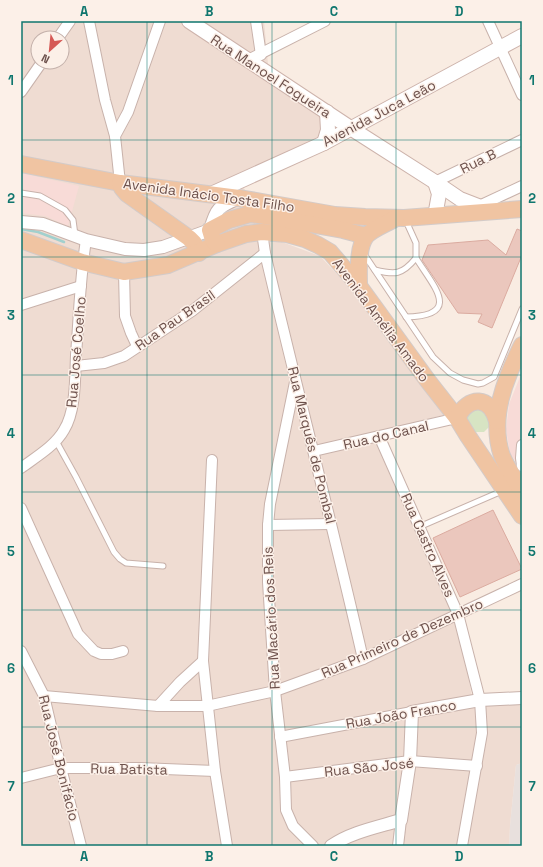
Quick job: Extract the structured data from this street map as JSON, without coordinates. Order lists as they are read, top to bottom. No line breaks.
{"streets":{"main road":["Rua Manoel Fogueira","Avenida Juca Leão","Avenida Inácio Tosta Filho","Avenida Amélia Amado"],"street":["Rua B","Rua Pau Brasil","Rua José Coelho","Rua do Canal","Rua Marquês de Pombal","Rua Castro Alves","Rua Macário dos Reis","Rua Primeiro de Dezembro","Rua João Franco","Rua José Bonifácio","Rua São José","Rua Batista"]},"crossings":[["Rua Manoel Fogueira","Avenida Juca Leão"],["Rua Manoel Fogueira","Rua B"],["Rua Manoel Fogueira","Avenida Inácio Tosta Filho"],["Avenida Juca Leão","Avenida Inácio Tosta Filho"],["Rua Pau Brasil","Rua José Coelho"],["Rua Pau Brasil","Rua Marquês de Pombal"],["Avenida Amélia Amado","Rua José Coelho"],["Avenida Amélia Amado","Rua do Canal"],["Avenida Amélia Amado","Rua Marquês de Pombal"],["Rua do Canal","Rua Marquês de Pombal"],["Rua do Canal","Rua Castro Alves"],["Rua Marquês de Pombal","Rua Macário dos Reis"],["Rua Marquês de Pombal","Rua Primeiro de Dezembro"],["Rua Castro Alves","Rua Primeiro de Dezembro"],["Rua Castro Alves","Rua João Franco"],["Rua Castro Alves","Rua São José"],["Rua Macário dos Reis","Rua Primeiro de Dezembro"],["Rua Macário dos Reis","Rua João Franco"],["Rua Macário dos Reis","Rua São José"],["Rua Primeiro de Dezembro","Rua José Bonifácio"],["Rua José Bonifácio","Rua Batista"]],"north":"bottom left","grid":{"columns":["A","B","C","D"],"rows":["1","2","3","4","5","6","7"]}}
